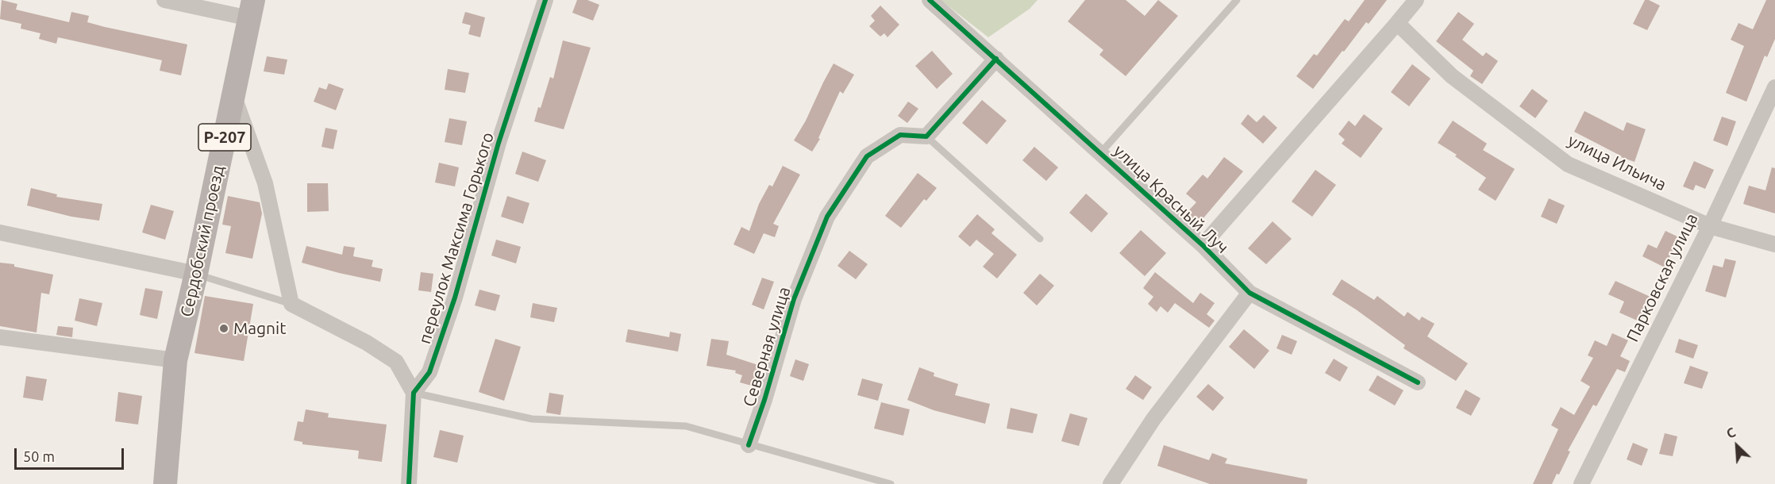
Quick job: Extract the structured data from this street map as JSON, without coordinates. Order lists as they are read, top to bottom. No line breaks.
{"streets":{"main road":["Р-207","Сердобский проезд"],"street":["улица Ильича","улица Красный Луч","переулок Максима Горького","Парковская улица","Северная улица"]},"crossings":[["улица Ильича","улица Красный Луч"],["улица Ильича","Парковская улица"]],"places":["Magnit"],"scale_bar":"50 m","north":"top left"}
